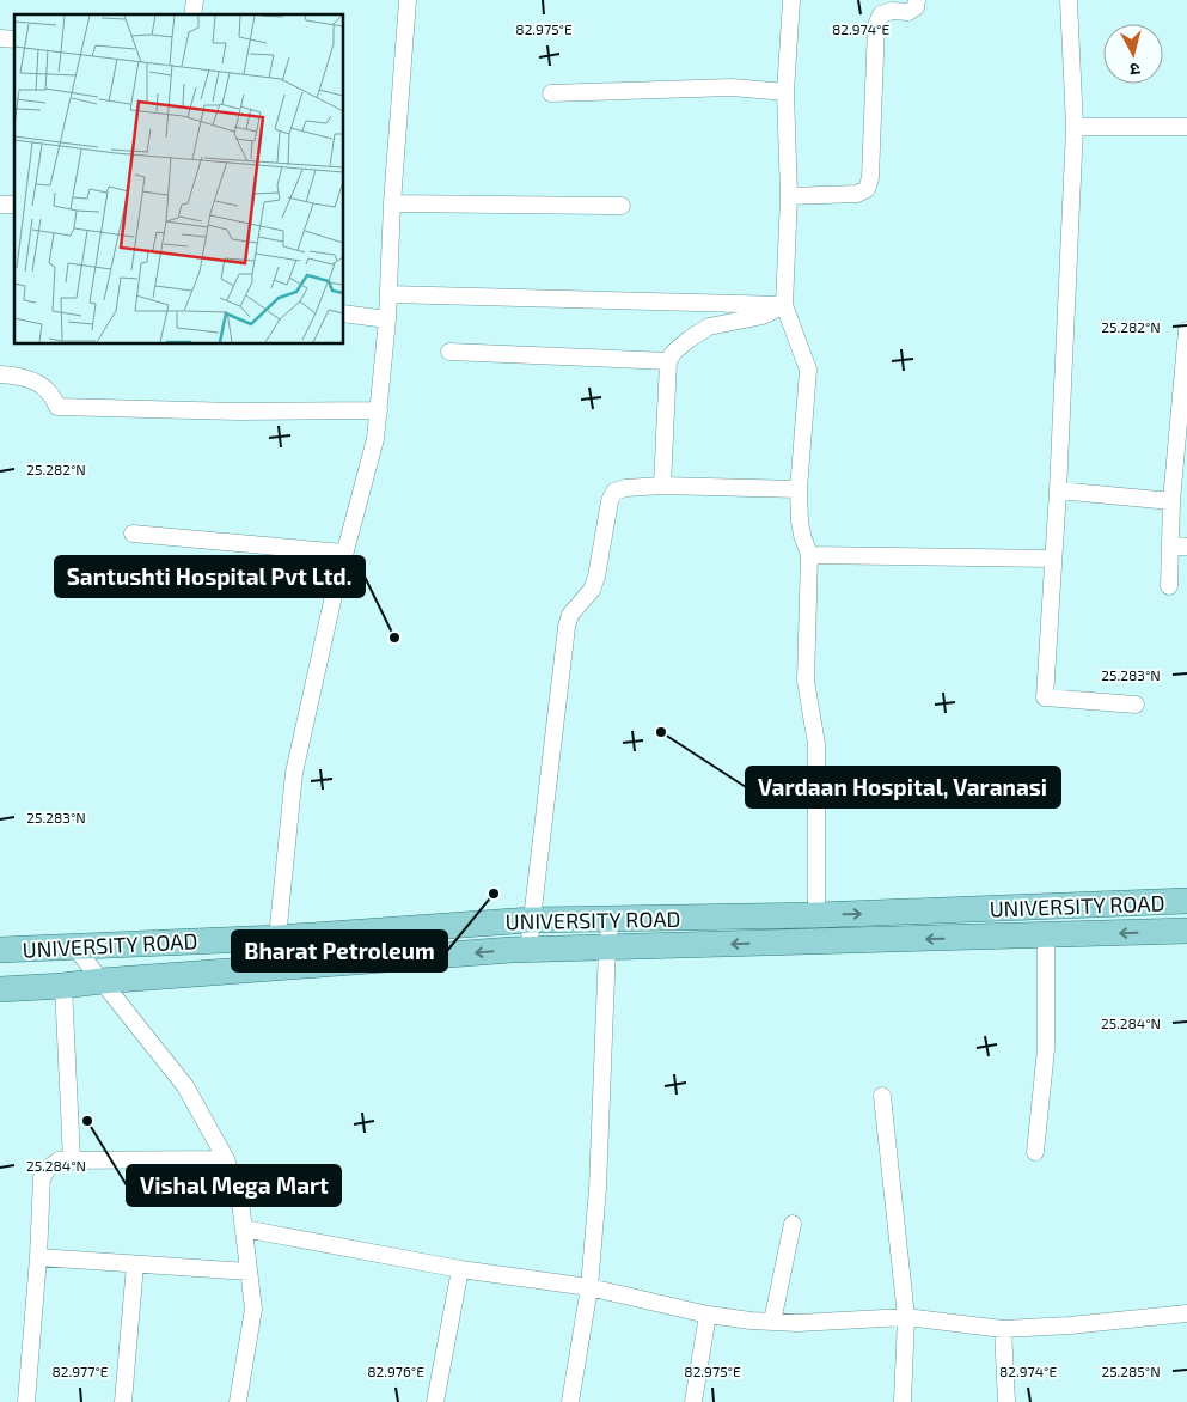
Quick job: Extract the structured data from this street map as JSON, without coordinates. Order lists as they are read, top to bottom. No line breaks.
{"streets":{"main road":["UNIVERSITY ROAD"]},"places":["Santushti Hospital Pvt Ltd.","Vardaan Hospital, Varanasi","Bharat Petroleum","Vishal Mega Mart"],"north":"bottom","coordinates":["82.975°E","82.974°E","25.282°N","25.283°N","25.284°N","25.285°N","82.977°E","82.976°E"]}
